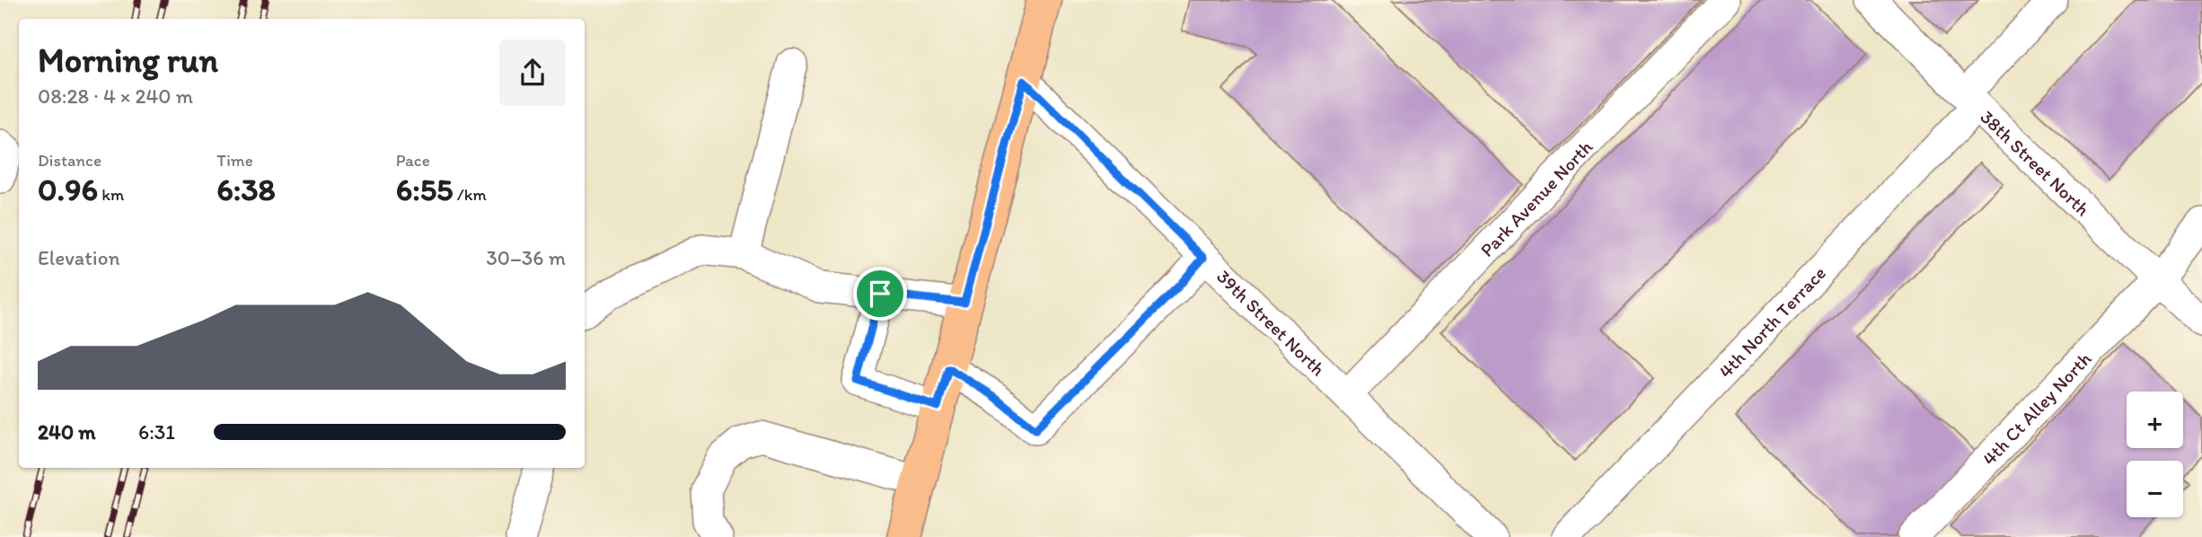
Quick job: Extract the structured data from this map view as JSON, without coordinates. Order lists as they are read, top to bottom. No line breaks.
{"streets":{"street":["38th Street North","Park Avenue North","4th North Terrace","39th Street North","4th Ct Alley North"]},"crossings":[["38th Street North","4th North Terrace"],["38th Street North","4th Ct Alley North"],["Park Avenue North","39th Street North"]],"page":{"heading":["Morning run","08:28 · 4 × 240 m"],"stats":[["Distance","0.96 km"],["Time","6:38"],["Pace","6:55 /km"]],"chart":["Elevation","30–36 m"],"map_buttons":["+","−"],"list":[{"name":"240 m","note":"6:31"}]}}
